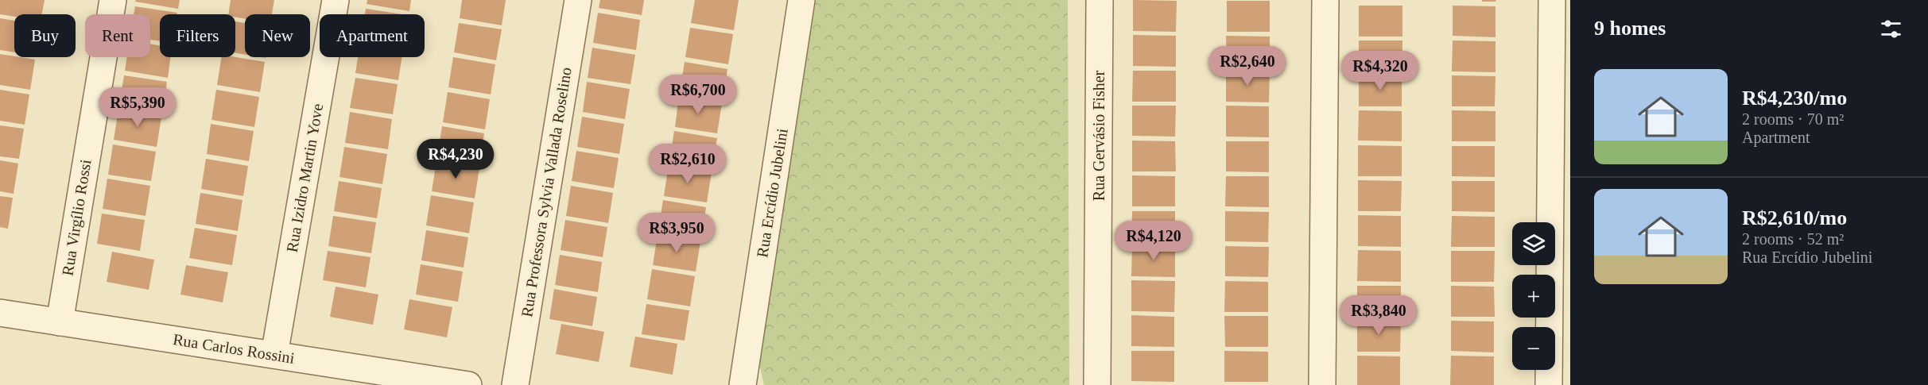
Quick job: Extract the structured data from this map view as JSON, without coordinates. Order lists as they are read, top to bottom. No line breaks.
{"streets":{"street":["Rua Gervásio Fisher","Rua Izidro Martin Yove","Rua Professora Sylvia Vallada Roselino","Rua Ercídio Jubelini","Rua Virgílio Rossi","Rua Carlos Rossini"]},"crossings":[["Rua Izidro Martin Yove","Rua Carlos Rossini"],["Rua Virgílio Rossi","Rua Carlos Rossini"]],"page":{"heading":"9 homes","chip":["Buy","Rent","Filters","New","Apartment"],"price":["R$2,640","R$4,320","R$6,700","R$5,390","R$4,230","R$2,610","R$3,950","R$4,120","R$3,840"],"list":[{"name":"R$4,230/mo","note":"2 rooms · 70 m² · Apartment"},{"name":"R$2,610/mo","note":"2 rooms · 52 m² · Rua Ercídio Jubelini"}],"map_buttons":["+","−"]}}
